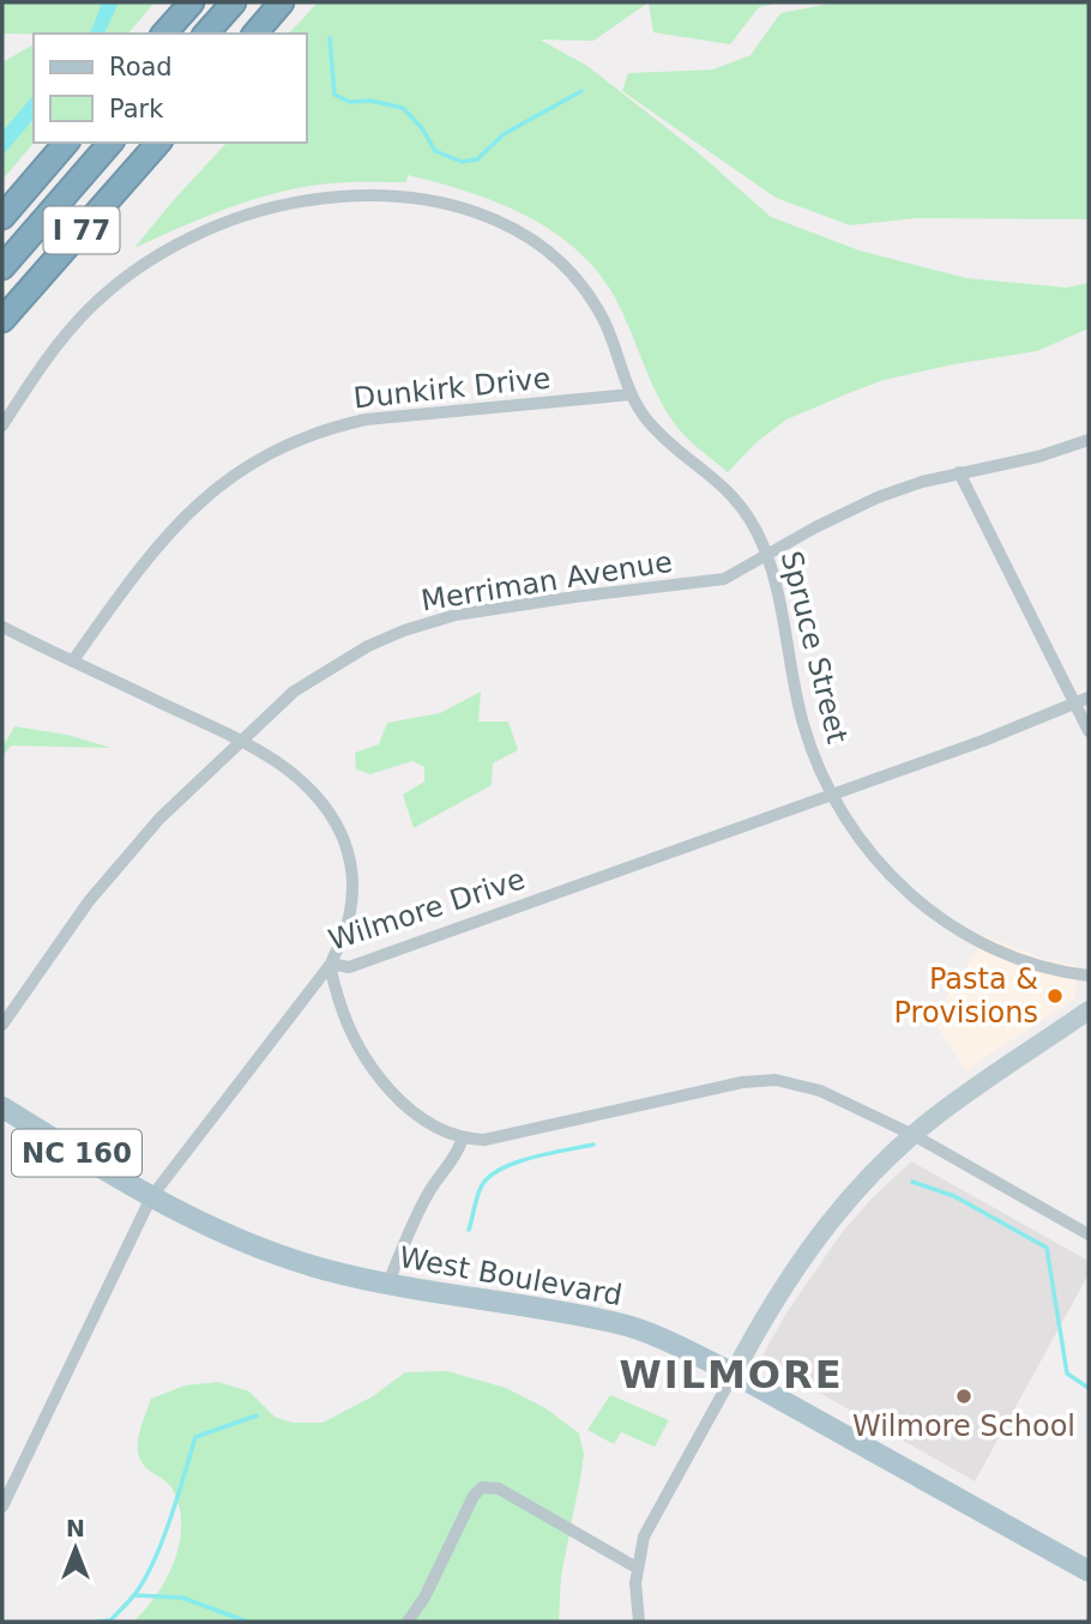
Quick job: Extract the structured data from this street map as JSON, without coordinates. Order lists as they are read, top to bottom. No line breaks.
{"streets":{"highway":["I 77"],"main road":["NC 160","West Boulevard"],"street":["Dunkirk Drive","Merriman Avenue","Spruce Street","Wilmore Drive"]},"crossings":[["Dunkirk Drive","Spruce Street"],["Merriman Avenue","Spruce Street"],["Spruce Street","Wilmore Drive"],["Wilmore Drive","West Boulevard"]],"districts":["WILMORE"],"places":["Pasta & Provisions","Wilmore School"],"legend":["Road","Park"],"north":"top"}
